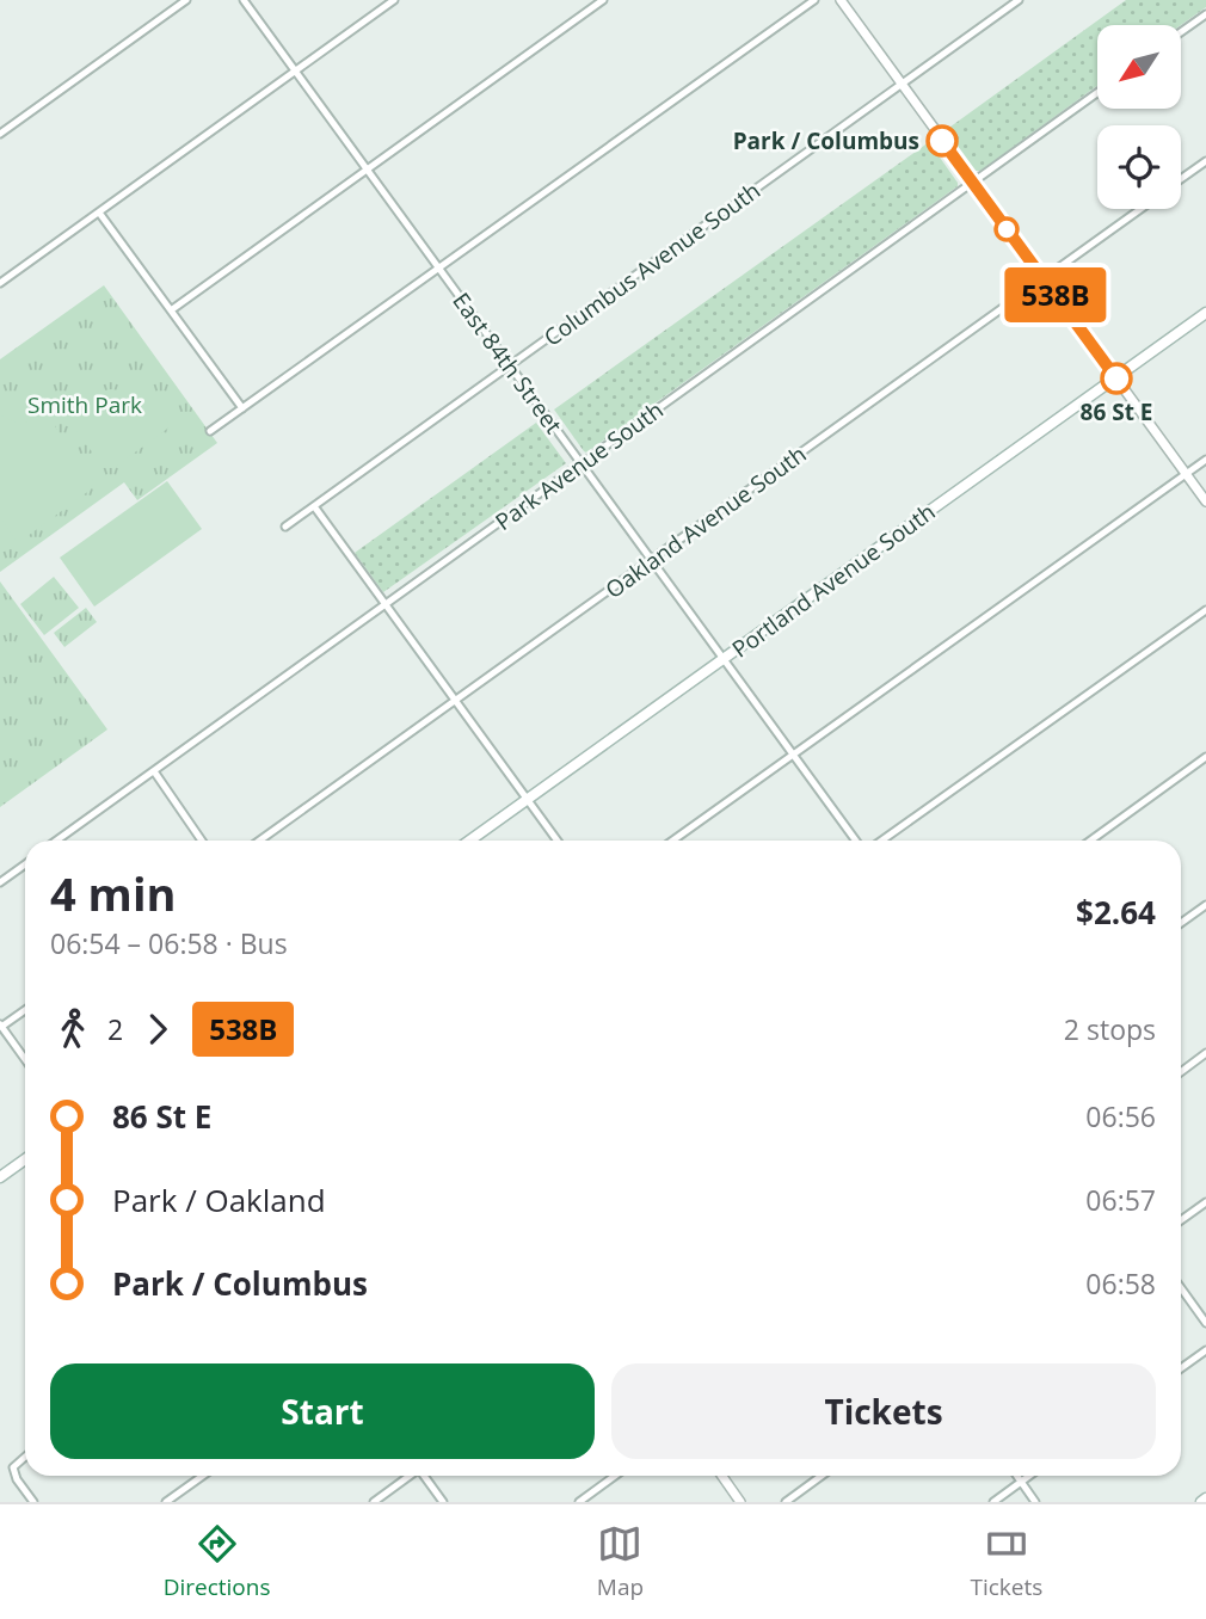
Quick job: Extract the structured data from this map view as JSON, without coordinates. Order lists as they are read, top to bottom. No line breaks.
{"streets":{"main road":["Portland Avenue South"],"street":["Columbus Avenue South","East 84th Street","Park Avenue South","Oakland Avenue South"]},"crossings":[["Columbus Avenue South","East 84th Street"],["East 84th Street","Park Avenue South"],["East 84th Street","Oakland Avenue South"],["East 84th Street","Portland Avenue South"]],"parks":["Smith Park"],"places":["Park / Columbus","86 St E"],"lines":["bus line 538B"],"north":"bottom left","page":{"on_map":"538B","heading":["4 min","06:54 – 06:58 · Bus","$2.64"],"legs":["2","538B","2 stops"],"list":[{"name":"86 St E","value":"06:56"},{"name":"Park / Oakland","value":"06:57"},{"name":"Park / Columbus","value":"06:58"}],"buttons":["Start","Tickets"],"tabs":["Directions","Map","Tickets"]}}
